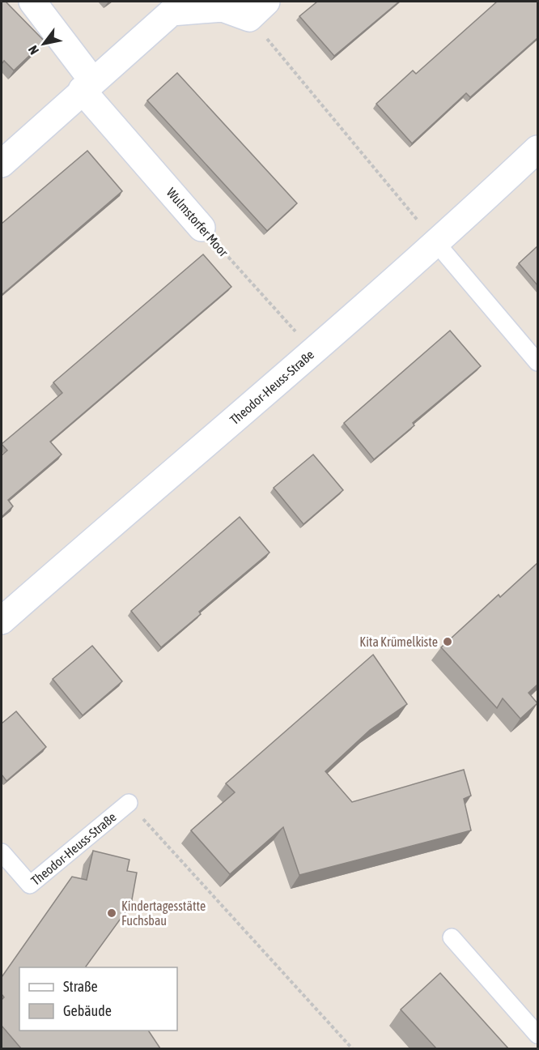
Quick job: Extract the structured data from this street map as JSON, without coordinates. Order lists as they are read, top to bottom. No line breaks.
{"streets":{"street":["Wulmstorfer Moor","Theodor-Heuss-Straße"]},"crossings":[["Wulmstorfer Moor","Theodor-Heuss-Straße"]],"places":["Kita Krümelkiste","Kindertagesstätte Fuchsbau"],"legend":["Straße","Gebäude"],"north":"bottom left"}
